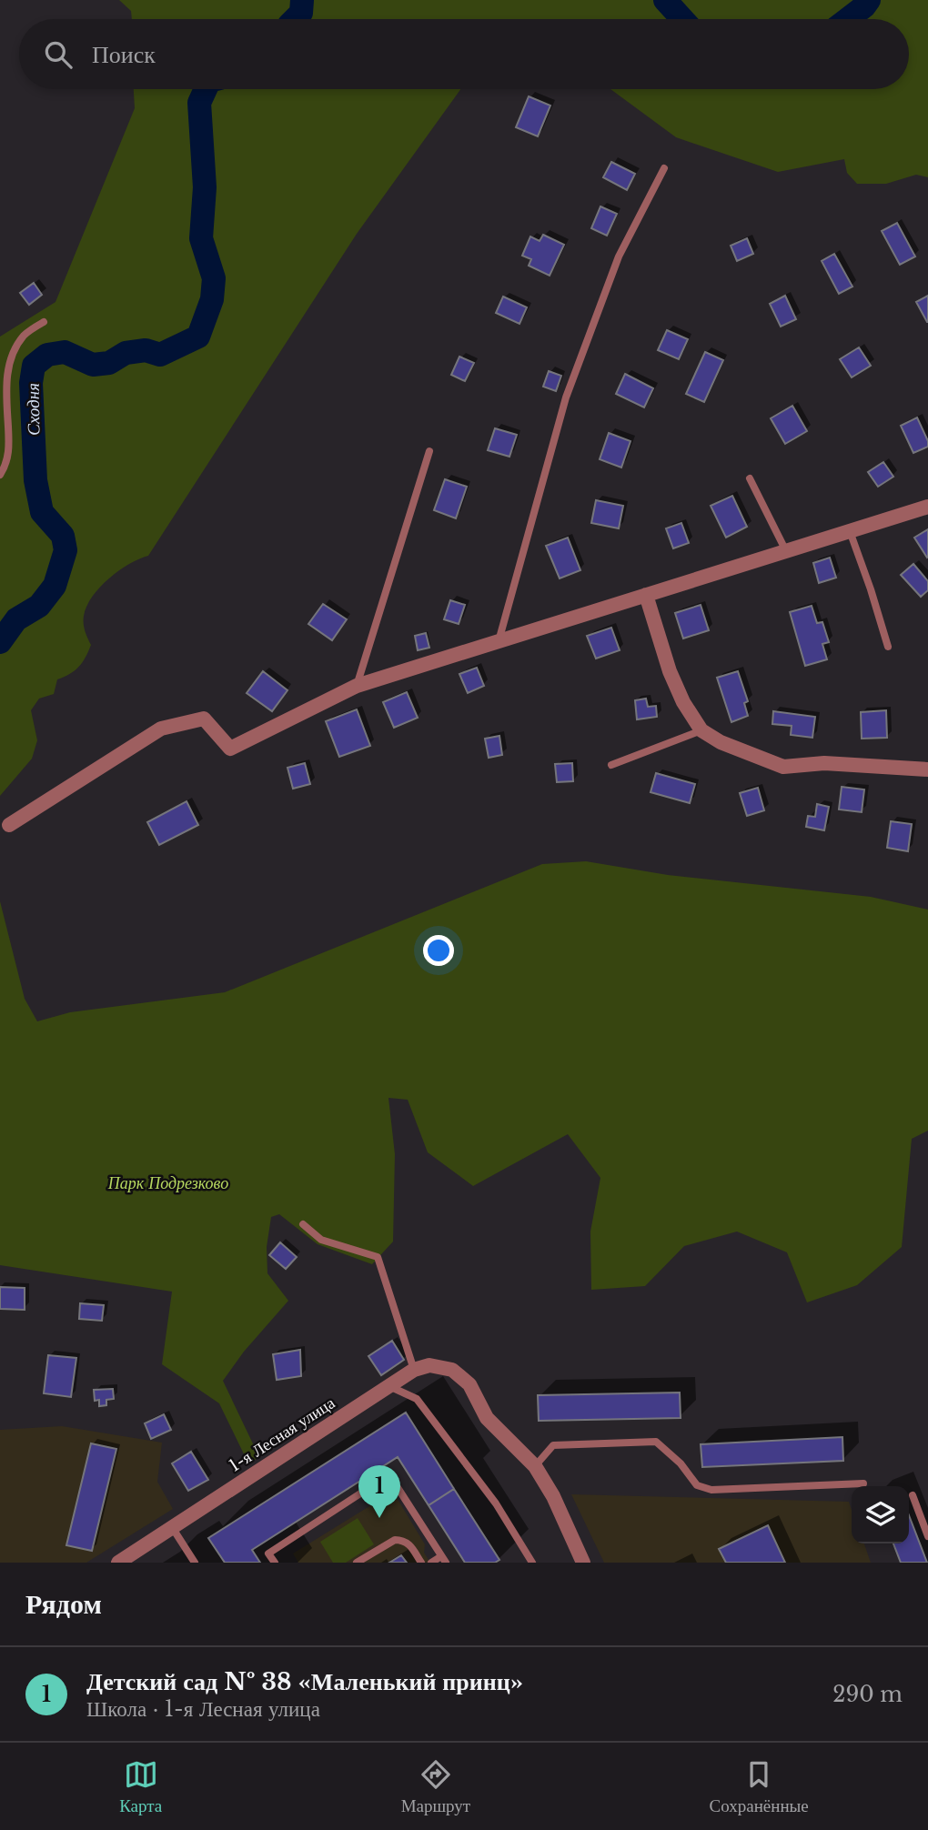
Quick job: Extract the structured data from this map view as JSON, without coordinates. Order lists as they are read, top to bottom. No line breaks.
{"streets":{"street":["1-я Лесная улица"]},"water":["Сходня"],"parks":["Парк Подрезково"],"page":{"search":"Поиск","pins":"1","heading":"Рядом","list":[{"mark":"1","name":"Детский сад № 38 «Маленький принц»","note":"Школа · 1-я Лесная улица","value":"290 m"}],"nav":["Карта","Маршрут","Сохранённые"]}}
